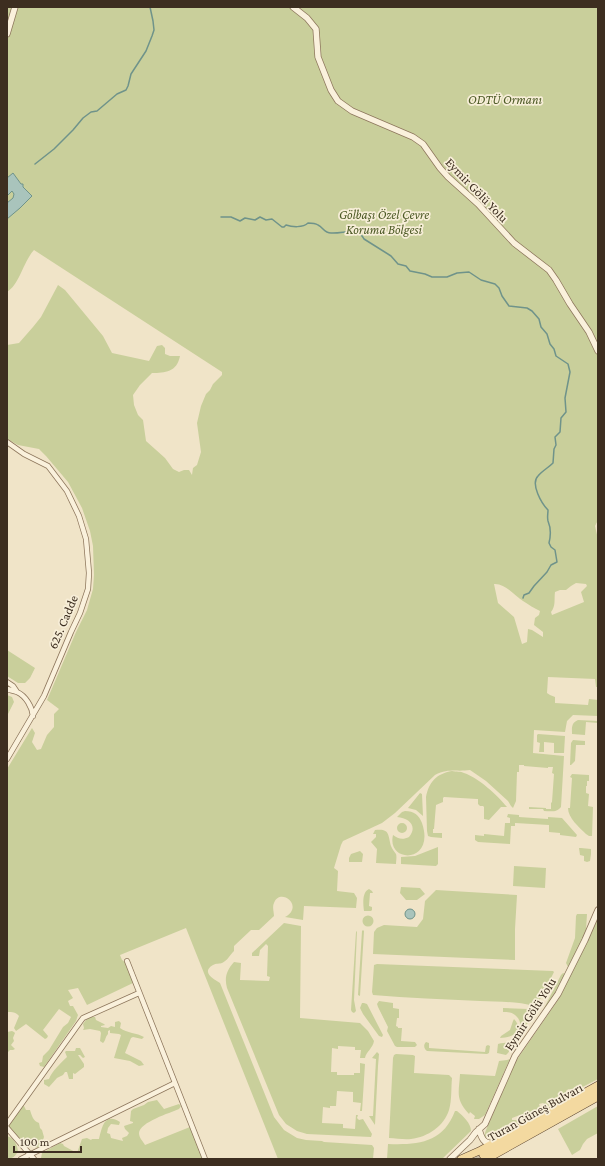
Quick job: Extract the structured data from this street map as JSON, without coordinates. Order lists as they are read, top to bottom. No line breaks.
{"streets":{"main road":["Turan Güneş Bulvarı"],"street":["Eymir Gölü Yolu","625. Cadde"]},"parks":["ODTÜ Ormanı","Gölbaşı Özel Çevre Koruma Bölgesi"],"scale_bar":"100 m"}
